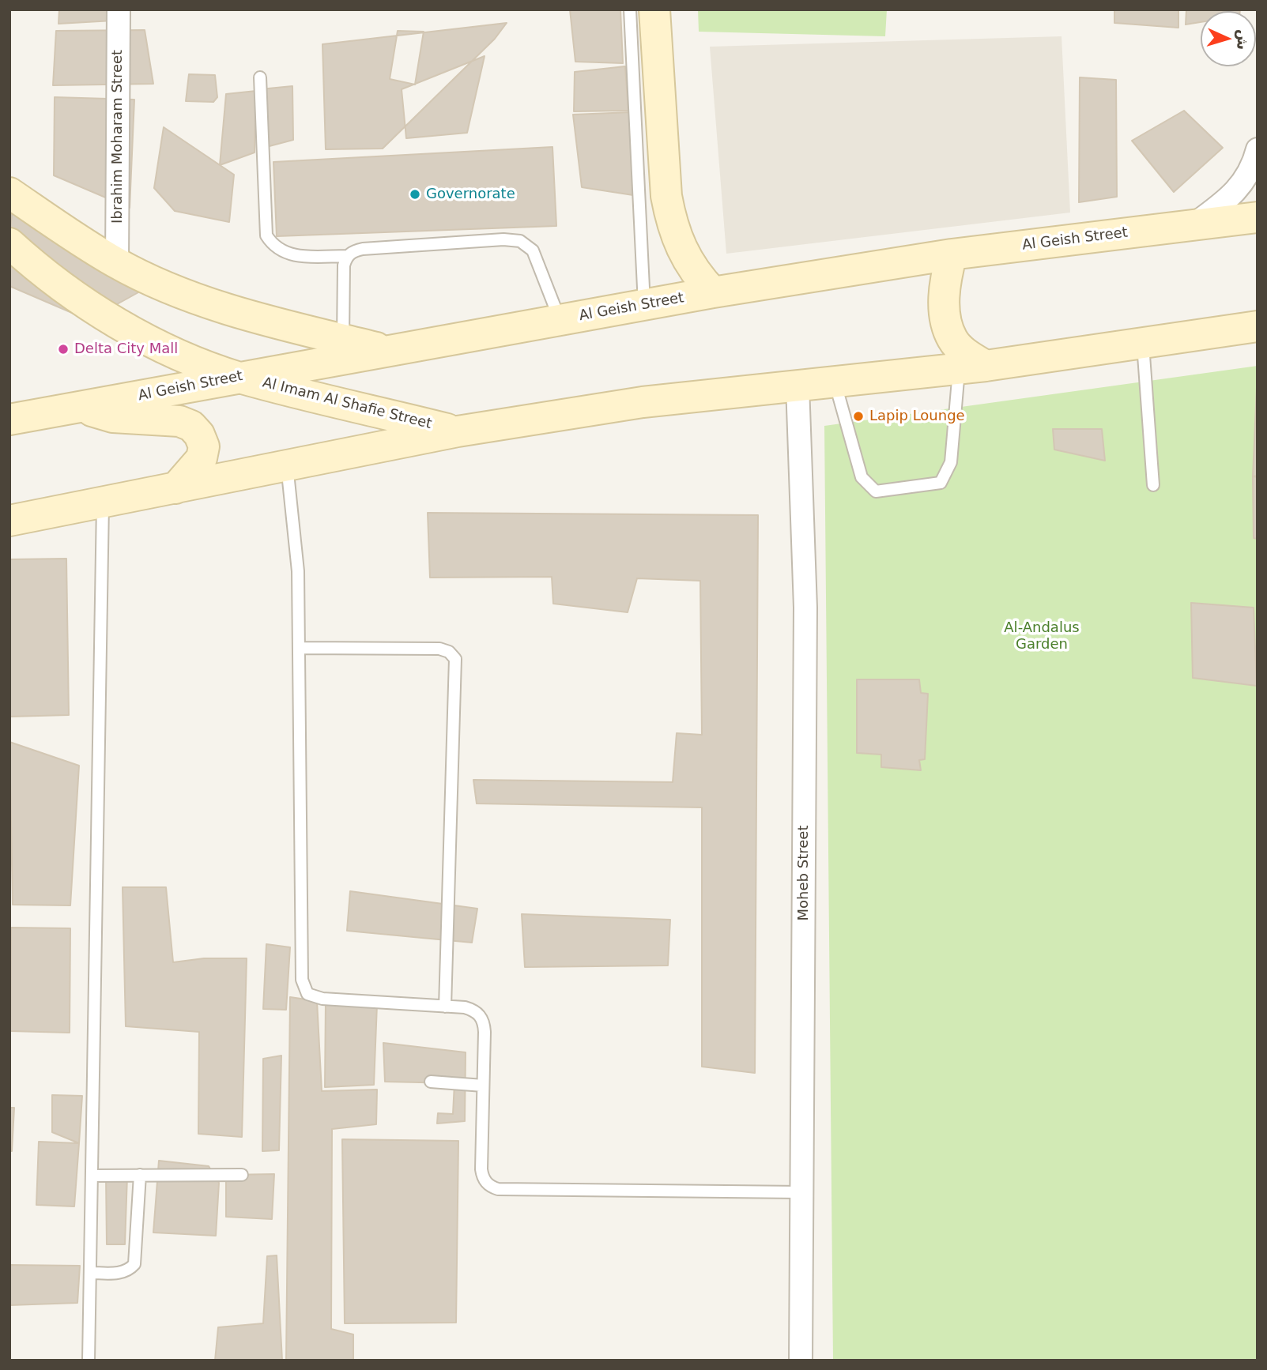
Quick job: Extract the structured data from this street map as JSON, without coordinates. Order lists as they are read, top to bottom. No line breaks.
{"streets":{"main road":["Al Geish Street","Al Imam Al Shafie Street"],"street":["Ibrahim Moharam Street","Moheb Street"]},"crossings":[["Al Geish Street","Al Imam Al Shafie Street"]],"parks":["Al-Andalus Garden"],"places":["Governorate","Delta City Mall","Lapip Lounge"],"north":"right"}
